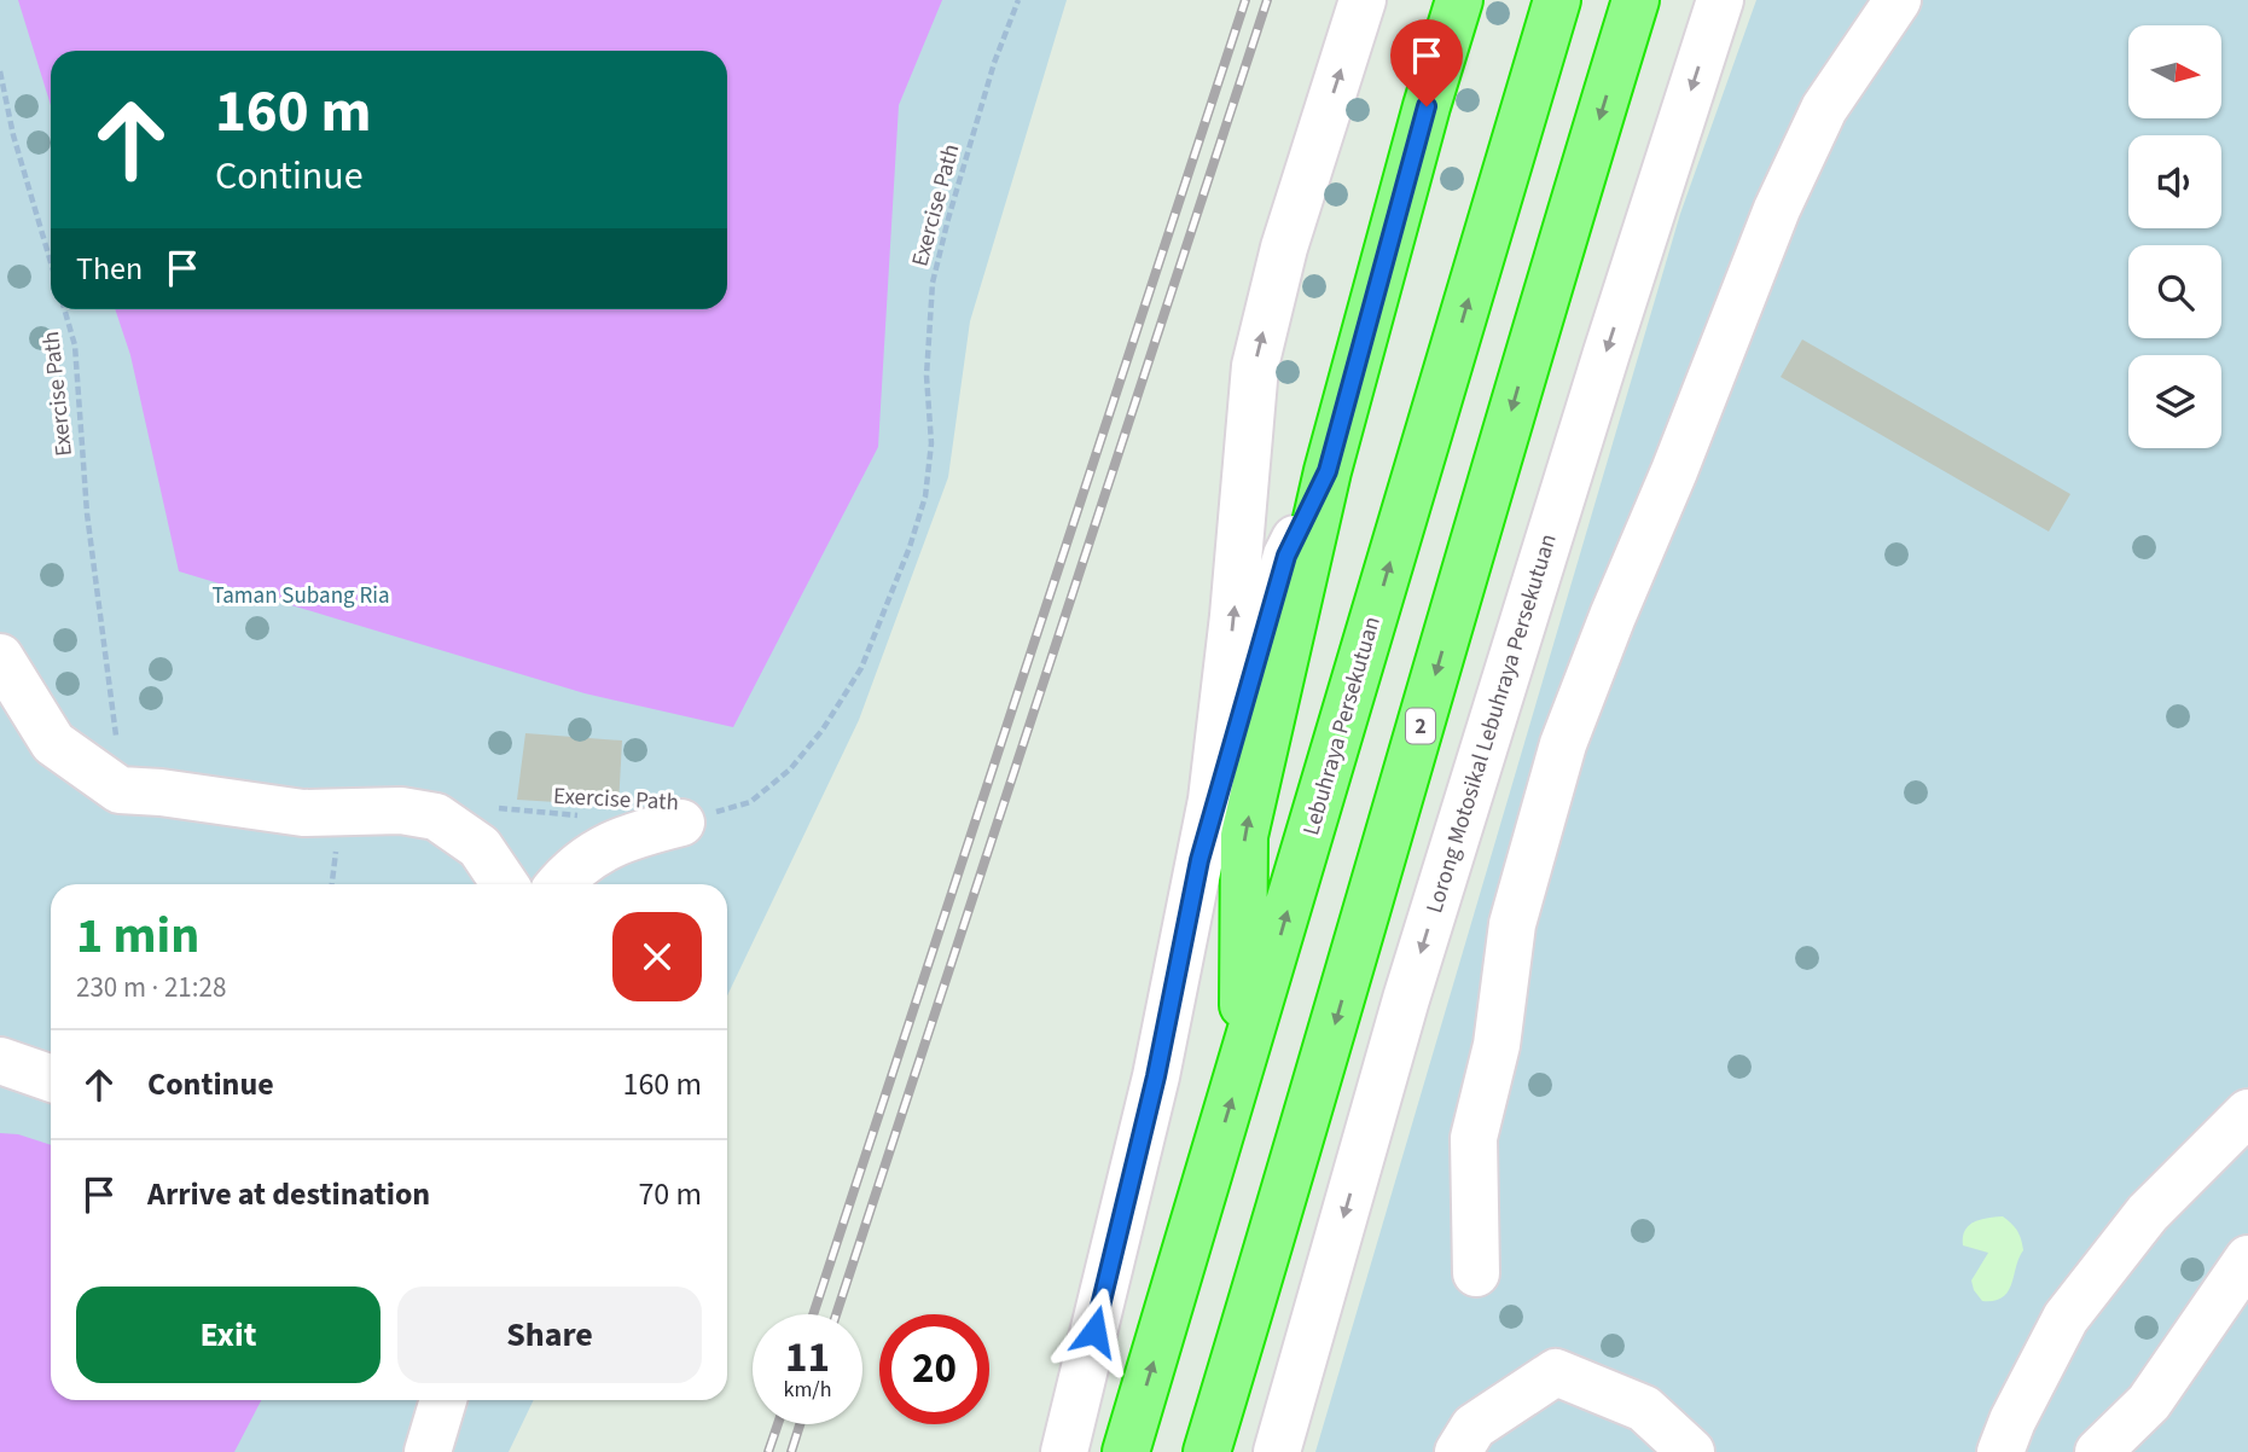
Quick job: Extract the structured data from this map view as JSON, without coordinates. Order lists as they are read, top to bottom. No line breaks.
{"streets":{"highway":["Lebuhraya Persekutuan","2"],"lane":["Lorong Motosikal Lebuhraya Persekutuan"],"path":["Exercise Path"]},"parks":["Taman Subang Ria"],"north":"right","page":{"turn":["160 m","Continue"],"then":"Then","heading":["1 min","230 m · 21:28"],"list":[{"name":"Continue","value":"160 m"},{"name":"Arrive at destination","value":"70 m"}],"buttons":["Exit","Share"],"speed":"11 km/h","limit":"20"}}
